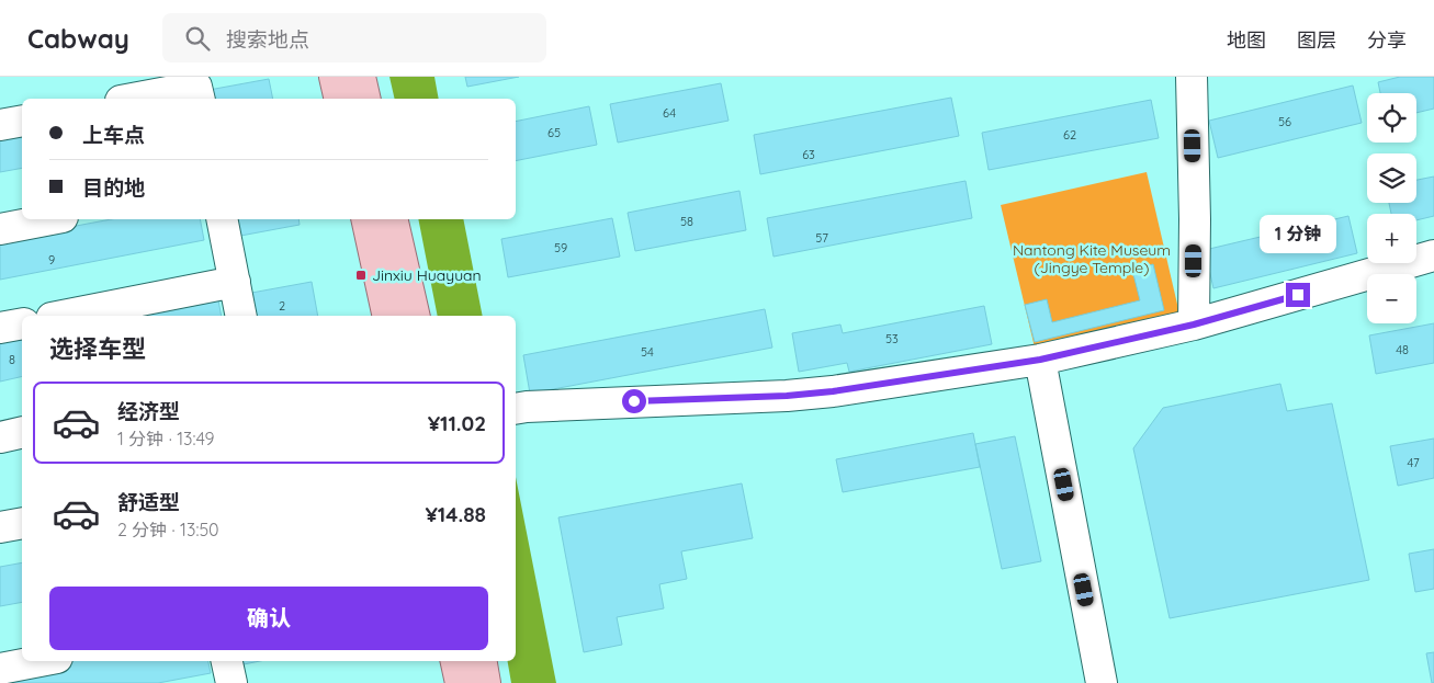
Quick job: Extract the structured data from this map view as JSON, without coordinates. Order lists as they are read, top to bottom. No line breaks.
{"parks":["Nantong Kite Museum (Jingye Temple)"],"places":{"transit":["Jinxiu Huayuan"]},"house_numbers":["64","56","65","62","63","58","57","59","9","2","53","48","54","8","47"],"page":{"header":"Cabway","search":"搜索地点","nav":["地图","图层","分享"],"map_buttons":["+","−"],"banner":["上车点","目的地"],"bubble":"1 分钟","heading":"选择车型","list":[{"name":"经济型","note":"1 分钟 · 13:49","value":"¥11.02"},{"name":"舒适型","note":"2 分钟 · 13:50","value":"¥14.88"}],"buttons":"确认"}}
